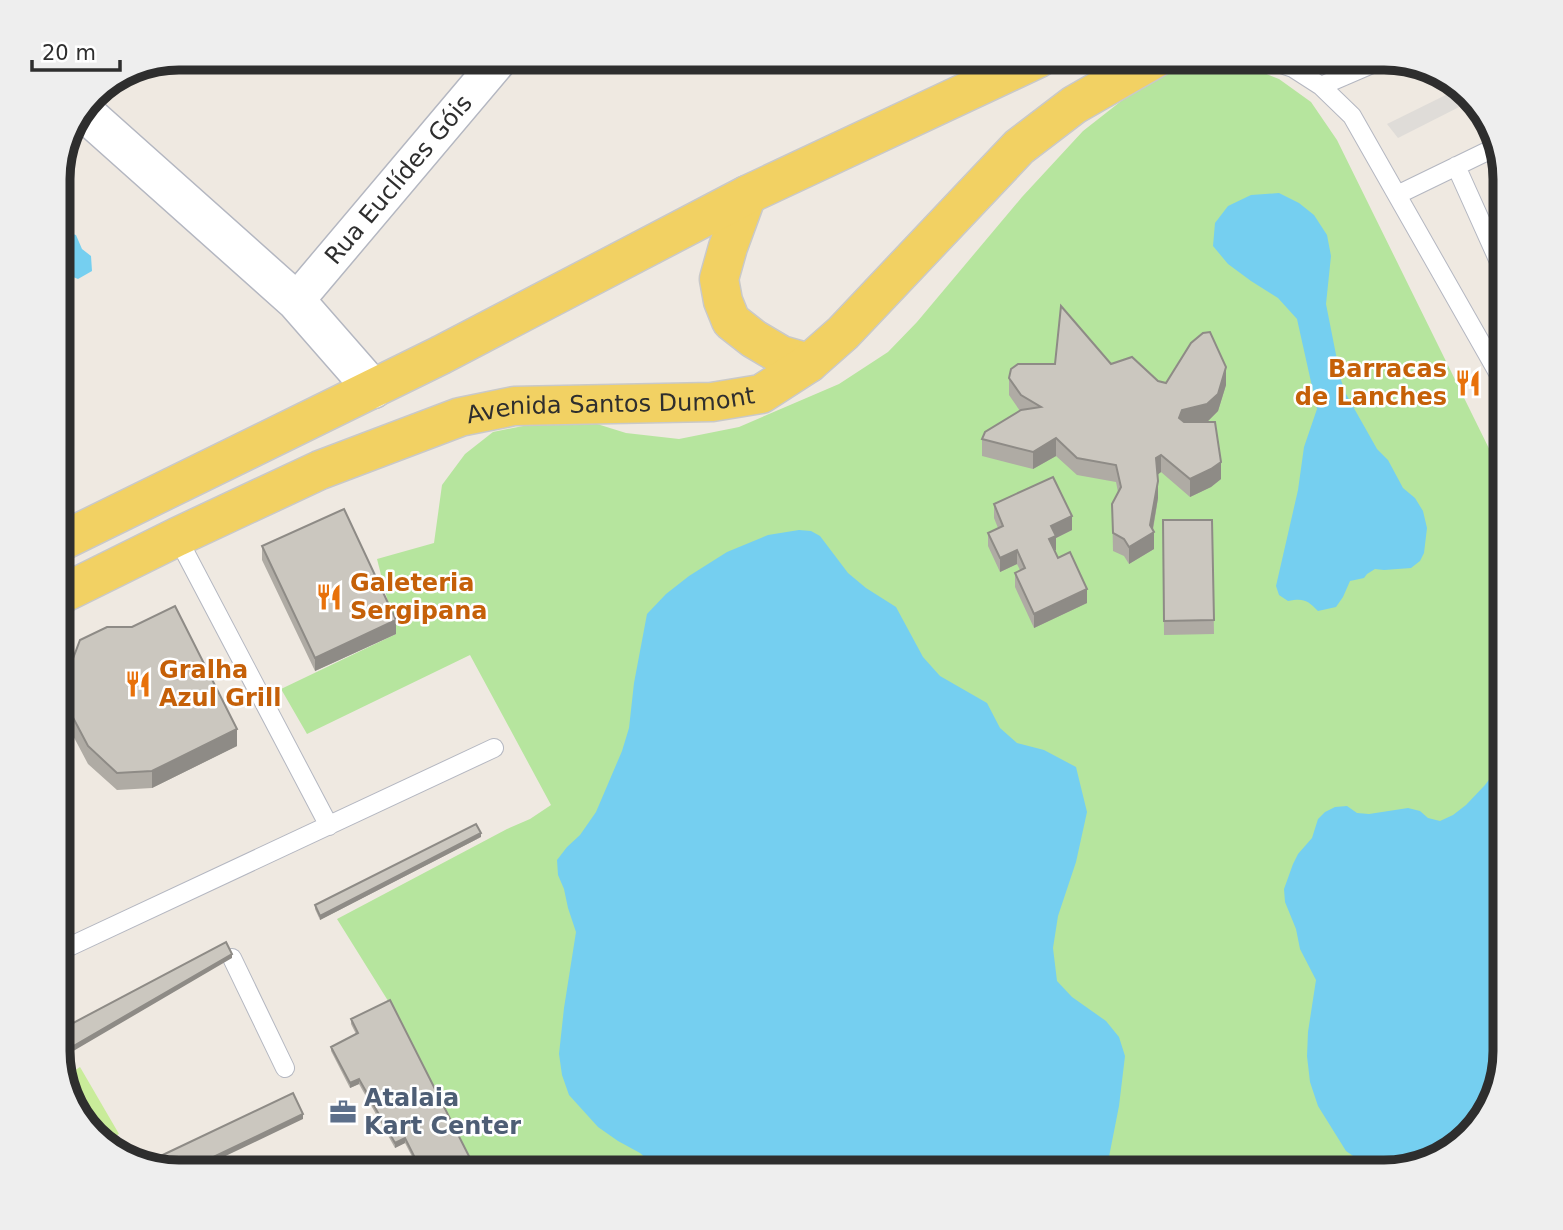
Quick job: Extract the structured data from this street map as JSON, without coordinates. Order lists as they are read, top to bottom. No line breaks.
{"streets":{"main road":["Avenida Santos Dumont"],"street":["Rua Euclídes Góis"]},"places":{"restaurant":["Barracas de Lanches","Galeteria Sergipana","Gralha Azul Grill"],"office":["Atalaia Kart Center"]},"scale_bar":"20 m"}
